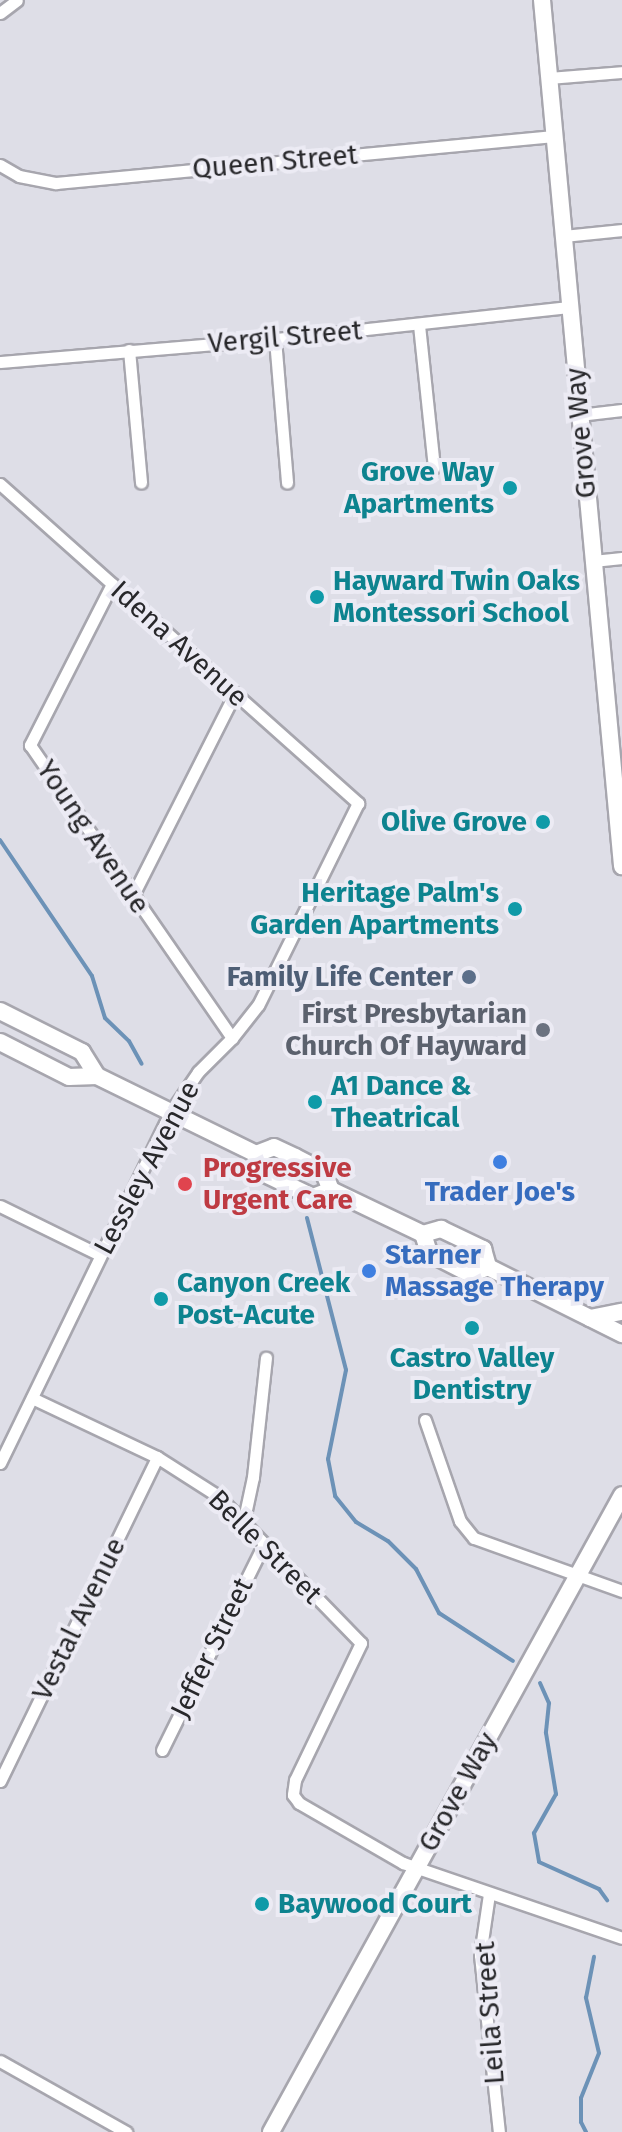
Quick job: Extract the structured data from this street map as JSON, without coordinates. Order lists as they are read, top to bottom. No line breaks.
{"streets":{"main road":["Grove Way"],"street":["Queen Street","Vergil Street","Idena Avenue","Young Avenue","Lessley Avenue","Belle Street","Vestal Avenue","Jeffer Street","Leila Street"]},"crossings":[["Queen Street","Grove Way"],["Vergil Street","Grove Way"],["Grove Way","Belle Street"],["Idena Avenue","Young Avenue"],["Idena Avenue","Lessley Avenue"],["Young Avenue","Lessley Avenue"],["Lessley Avenue","Belle Street"],["Belle Street","Vestal Avenue"],["Belle Street","Jeffer Street"]],"places":["Grove Way Apartments","Hayward Twin Oaks Montessori School","Olive Grove","Heritage Palm's Garden Apartments","Family Life Center","First Presbytarian Church Of Hayward","A1 Dance & Theatrical","Trader Joe's","Progressive Urgent Care","Starner Massage Therapy","Canyon Creek Post-Acute","Castro Valley Dentistry","Baywood Court"]}
